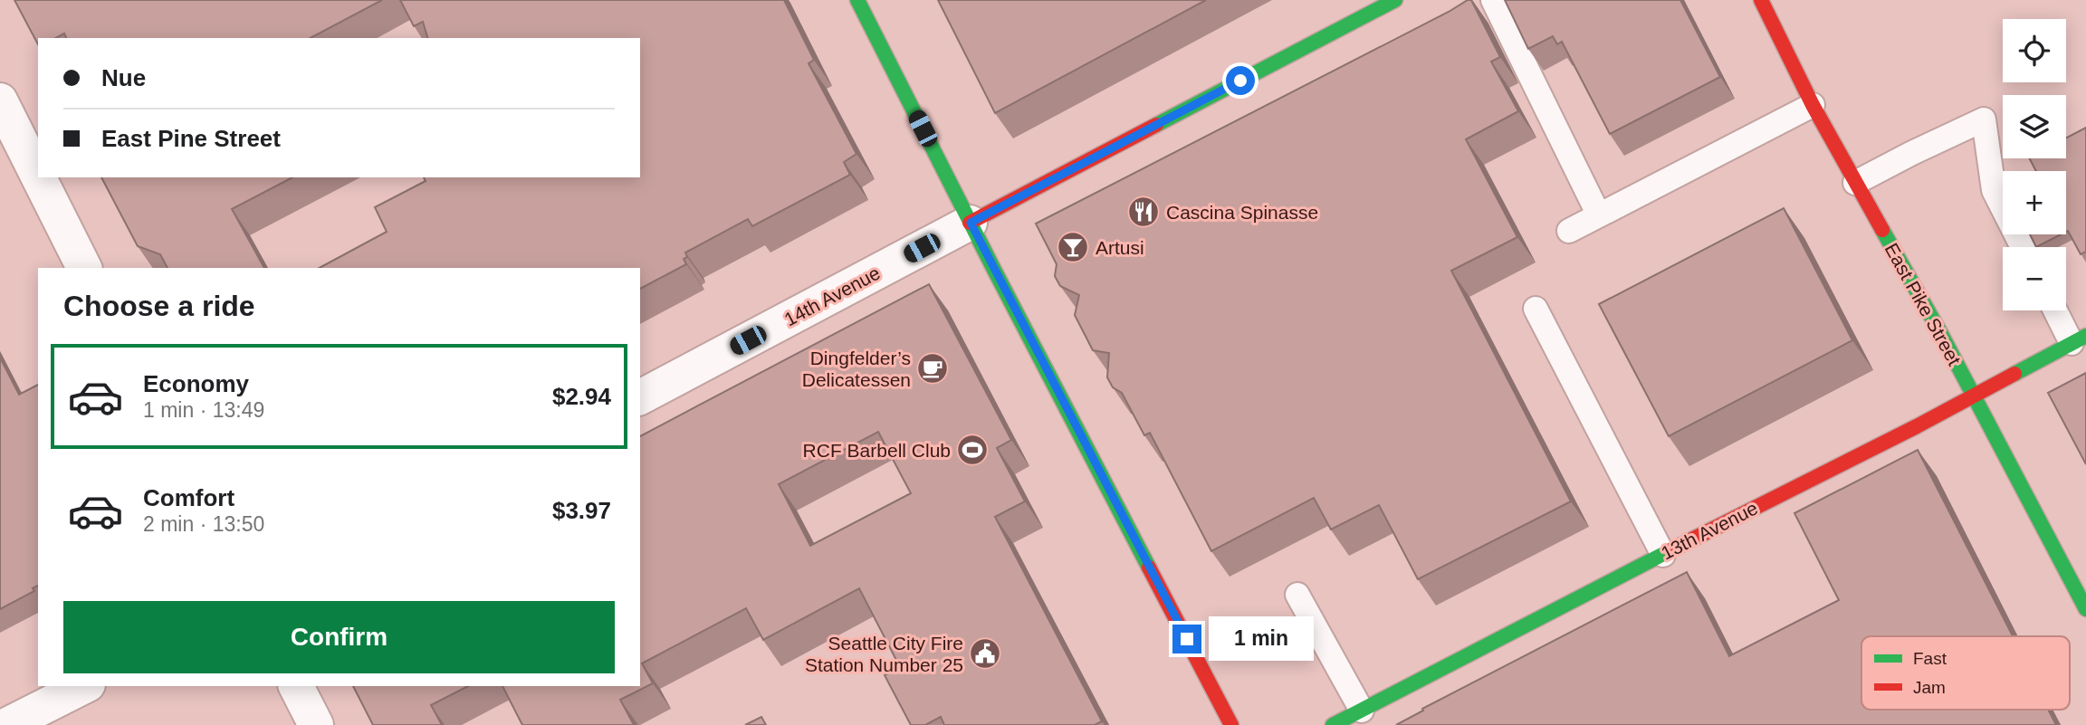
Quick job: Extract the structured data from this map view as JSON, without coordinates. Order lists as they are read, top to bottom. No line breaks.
{"streets":{"main road":["14th Avenue","East Pike Street","13th Avenue"]},"crossings":[["East Pike Street","13th Avenue"]],"places":{"restaurant":["Cascina Spinasse"],"bar":["Artusi"],"cafe":["Dingfelder’s Delicatessen"],"sports":["RCF Barbell Club"],"public building":["Seattle City Fire Station Number 25"]},"legend":["Fast","Jam"],"page":{"map_buttons":["+","−"],"banner":["Nue","East Pine Street"],"heading":"Choose a ride","list":[{"name":"Economy","note":"1 min · 13:49","value":"$2.94"},{"name":"Comfort","note":"2 min · 13:50","value":"$3.97"}],"buttons":"Confirm","bubble":"1 min"}}
